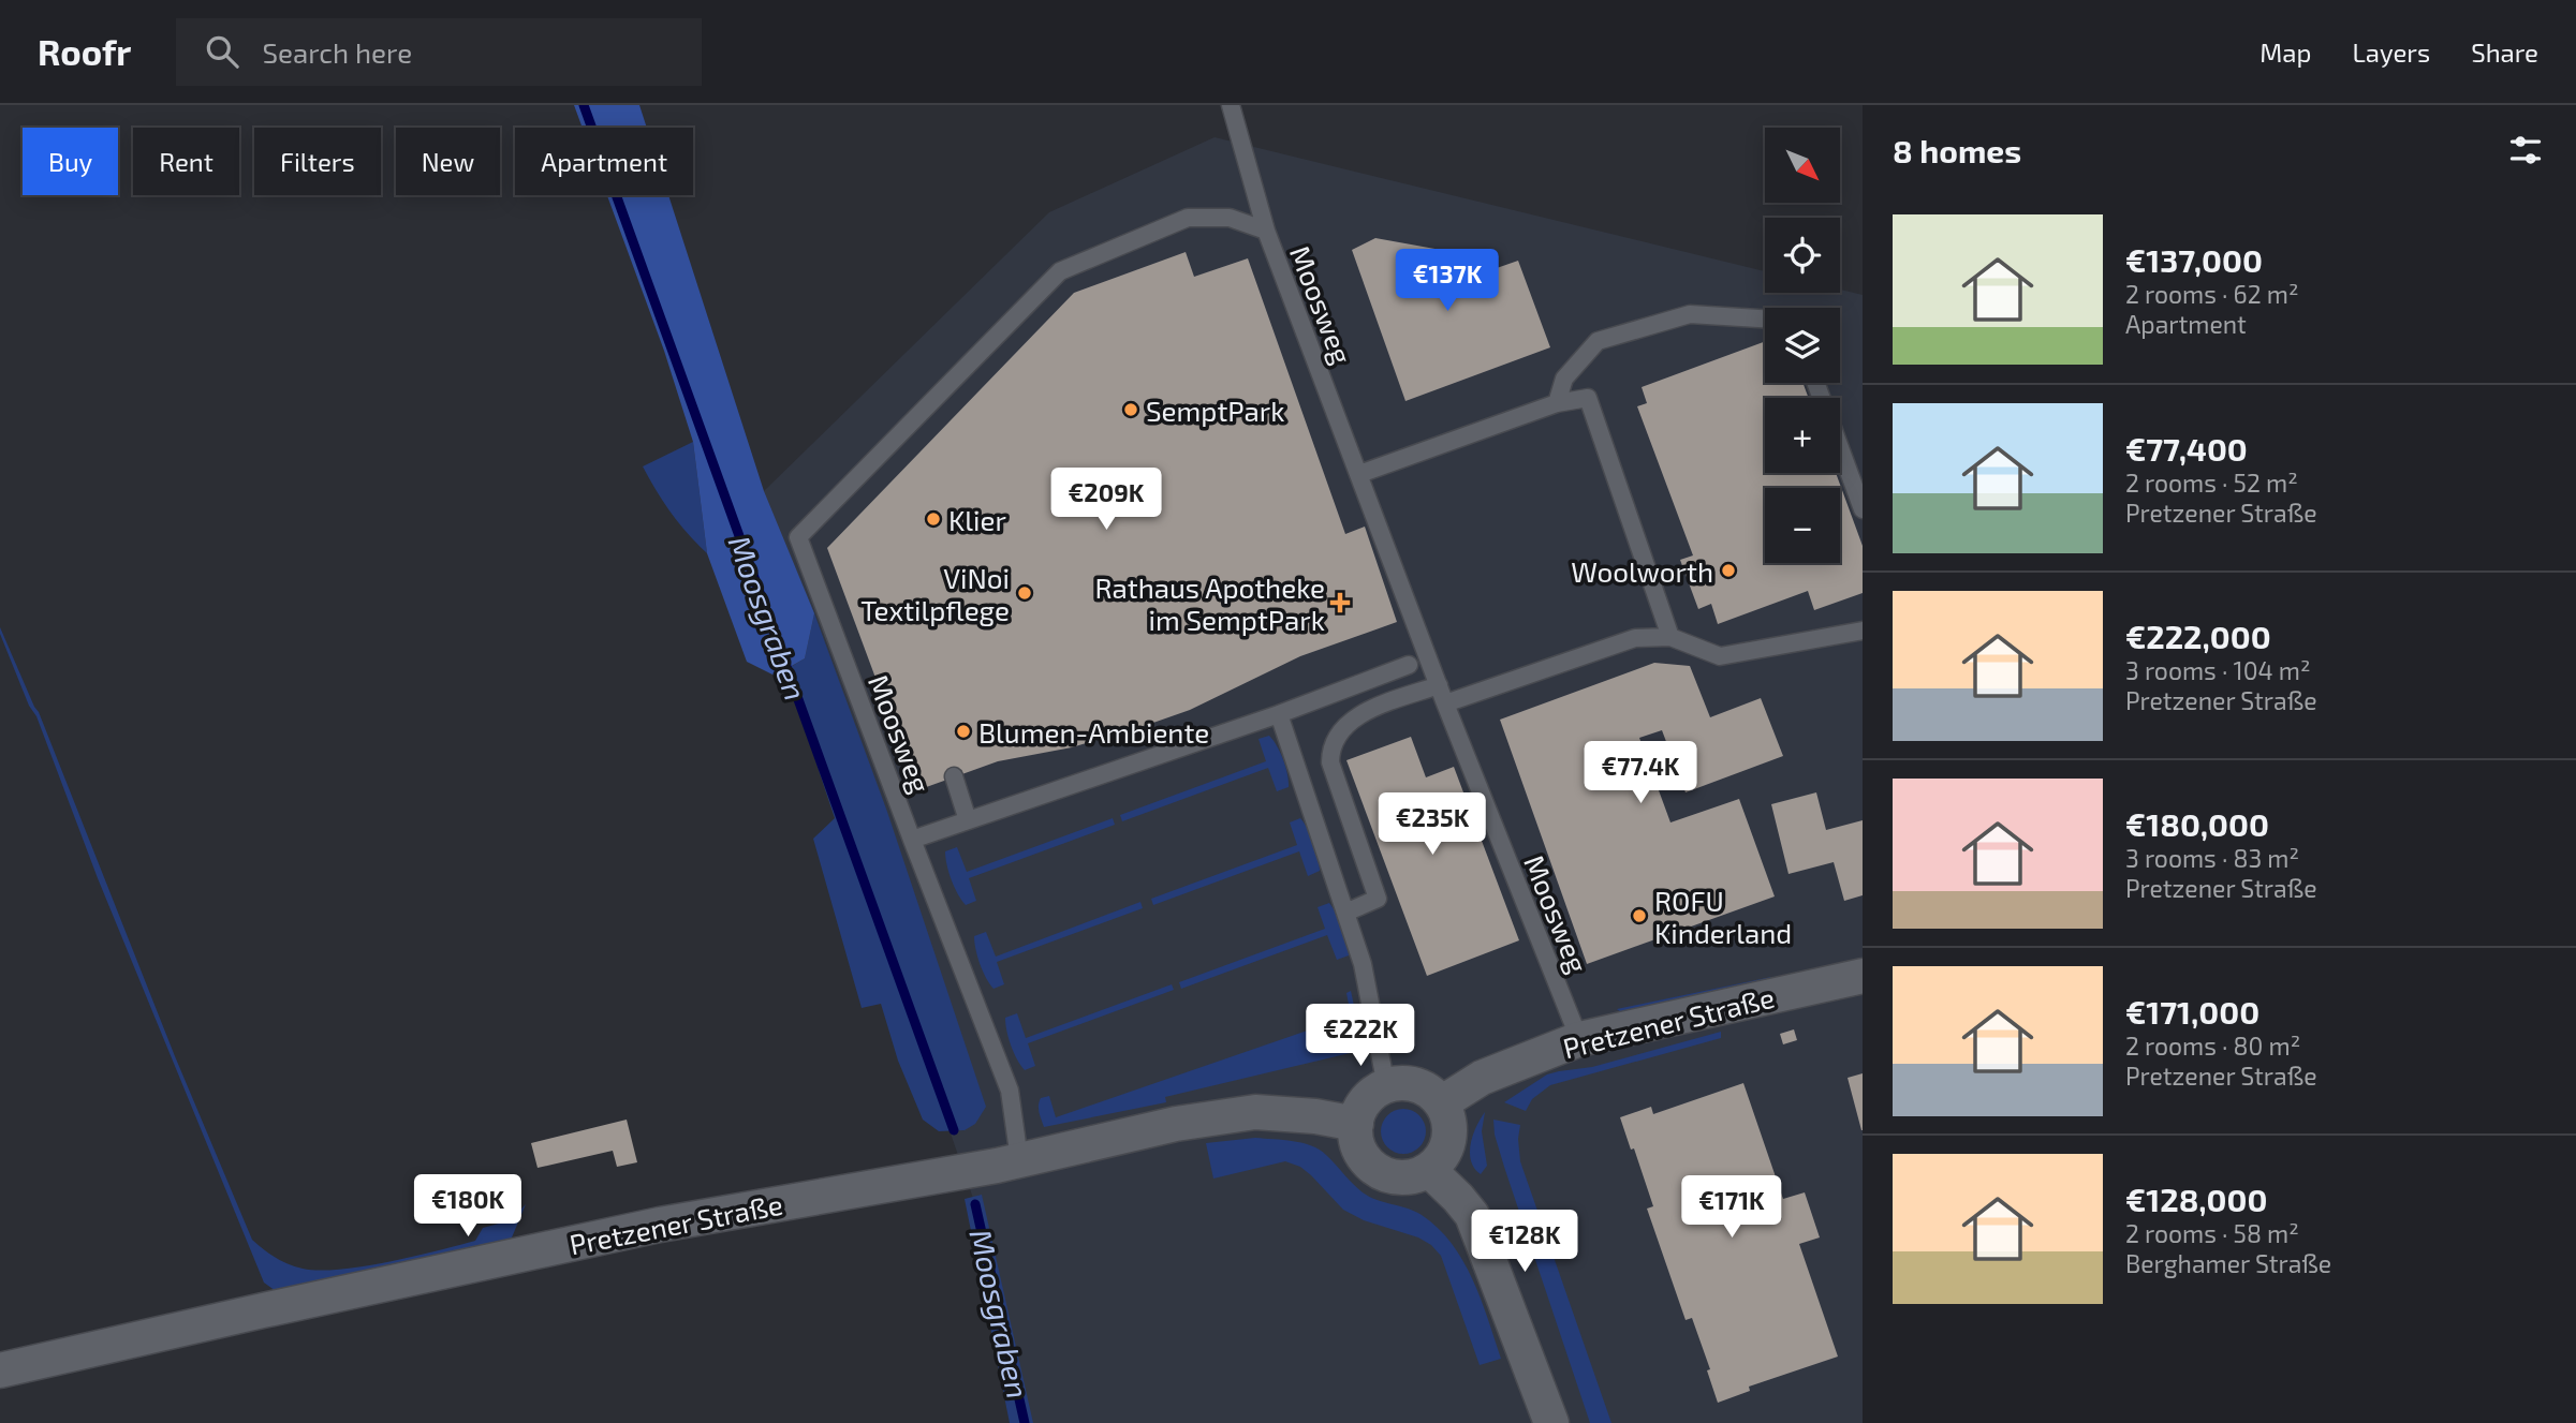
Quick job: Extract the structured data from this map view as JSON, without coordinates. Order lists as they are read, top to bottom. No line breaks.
{"streets":{"street":["Pretzener Straße"],"lane":["Moosweg"]},"crossings":[["Moosweg","Pretzener Straße"]],"water":["Moosgraben"],"places":{"other":["SemptPark","Klier","Woolworth","ViNoi Textilpflege","Blumen-Ambiente","ROFU Kinderland"],"health":["Rathaus Apotheke im SemptPark"]},"north":"bottom right","page":{"header":"Roofr","search":"Search here","nav":["Map","Layers","Share"],"heading":"8 homes","map_buttons":["+","−"],"chip":["Buy","Rent","Filters","New","Apartment"],"list":[{"name":"€137,000","note":"2 rooms · 62 m² · Apartment"},{"name":"€77,400","note":"2 rooms · 52 m² · Pretzener Straße"},{"name":"€222,000","note":"3 rooms · 104 m² · Pretzener Straße"},{"name":"€180,000","note":"3 rooms · 83 m² · Pretzener Straße"},{"name":"€171,000","note":"2 rooms · 80 m² · Pretzener Straße"},{"name":"€128,000","note":"2 rooms · 58 m² · Berghamer Straße"}],"price":["€137K","€209K","€77.4K","€235K","€222K","€180K","€171K","€128K"]}}
